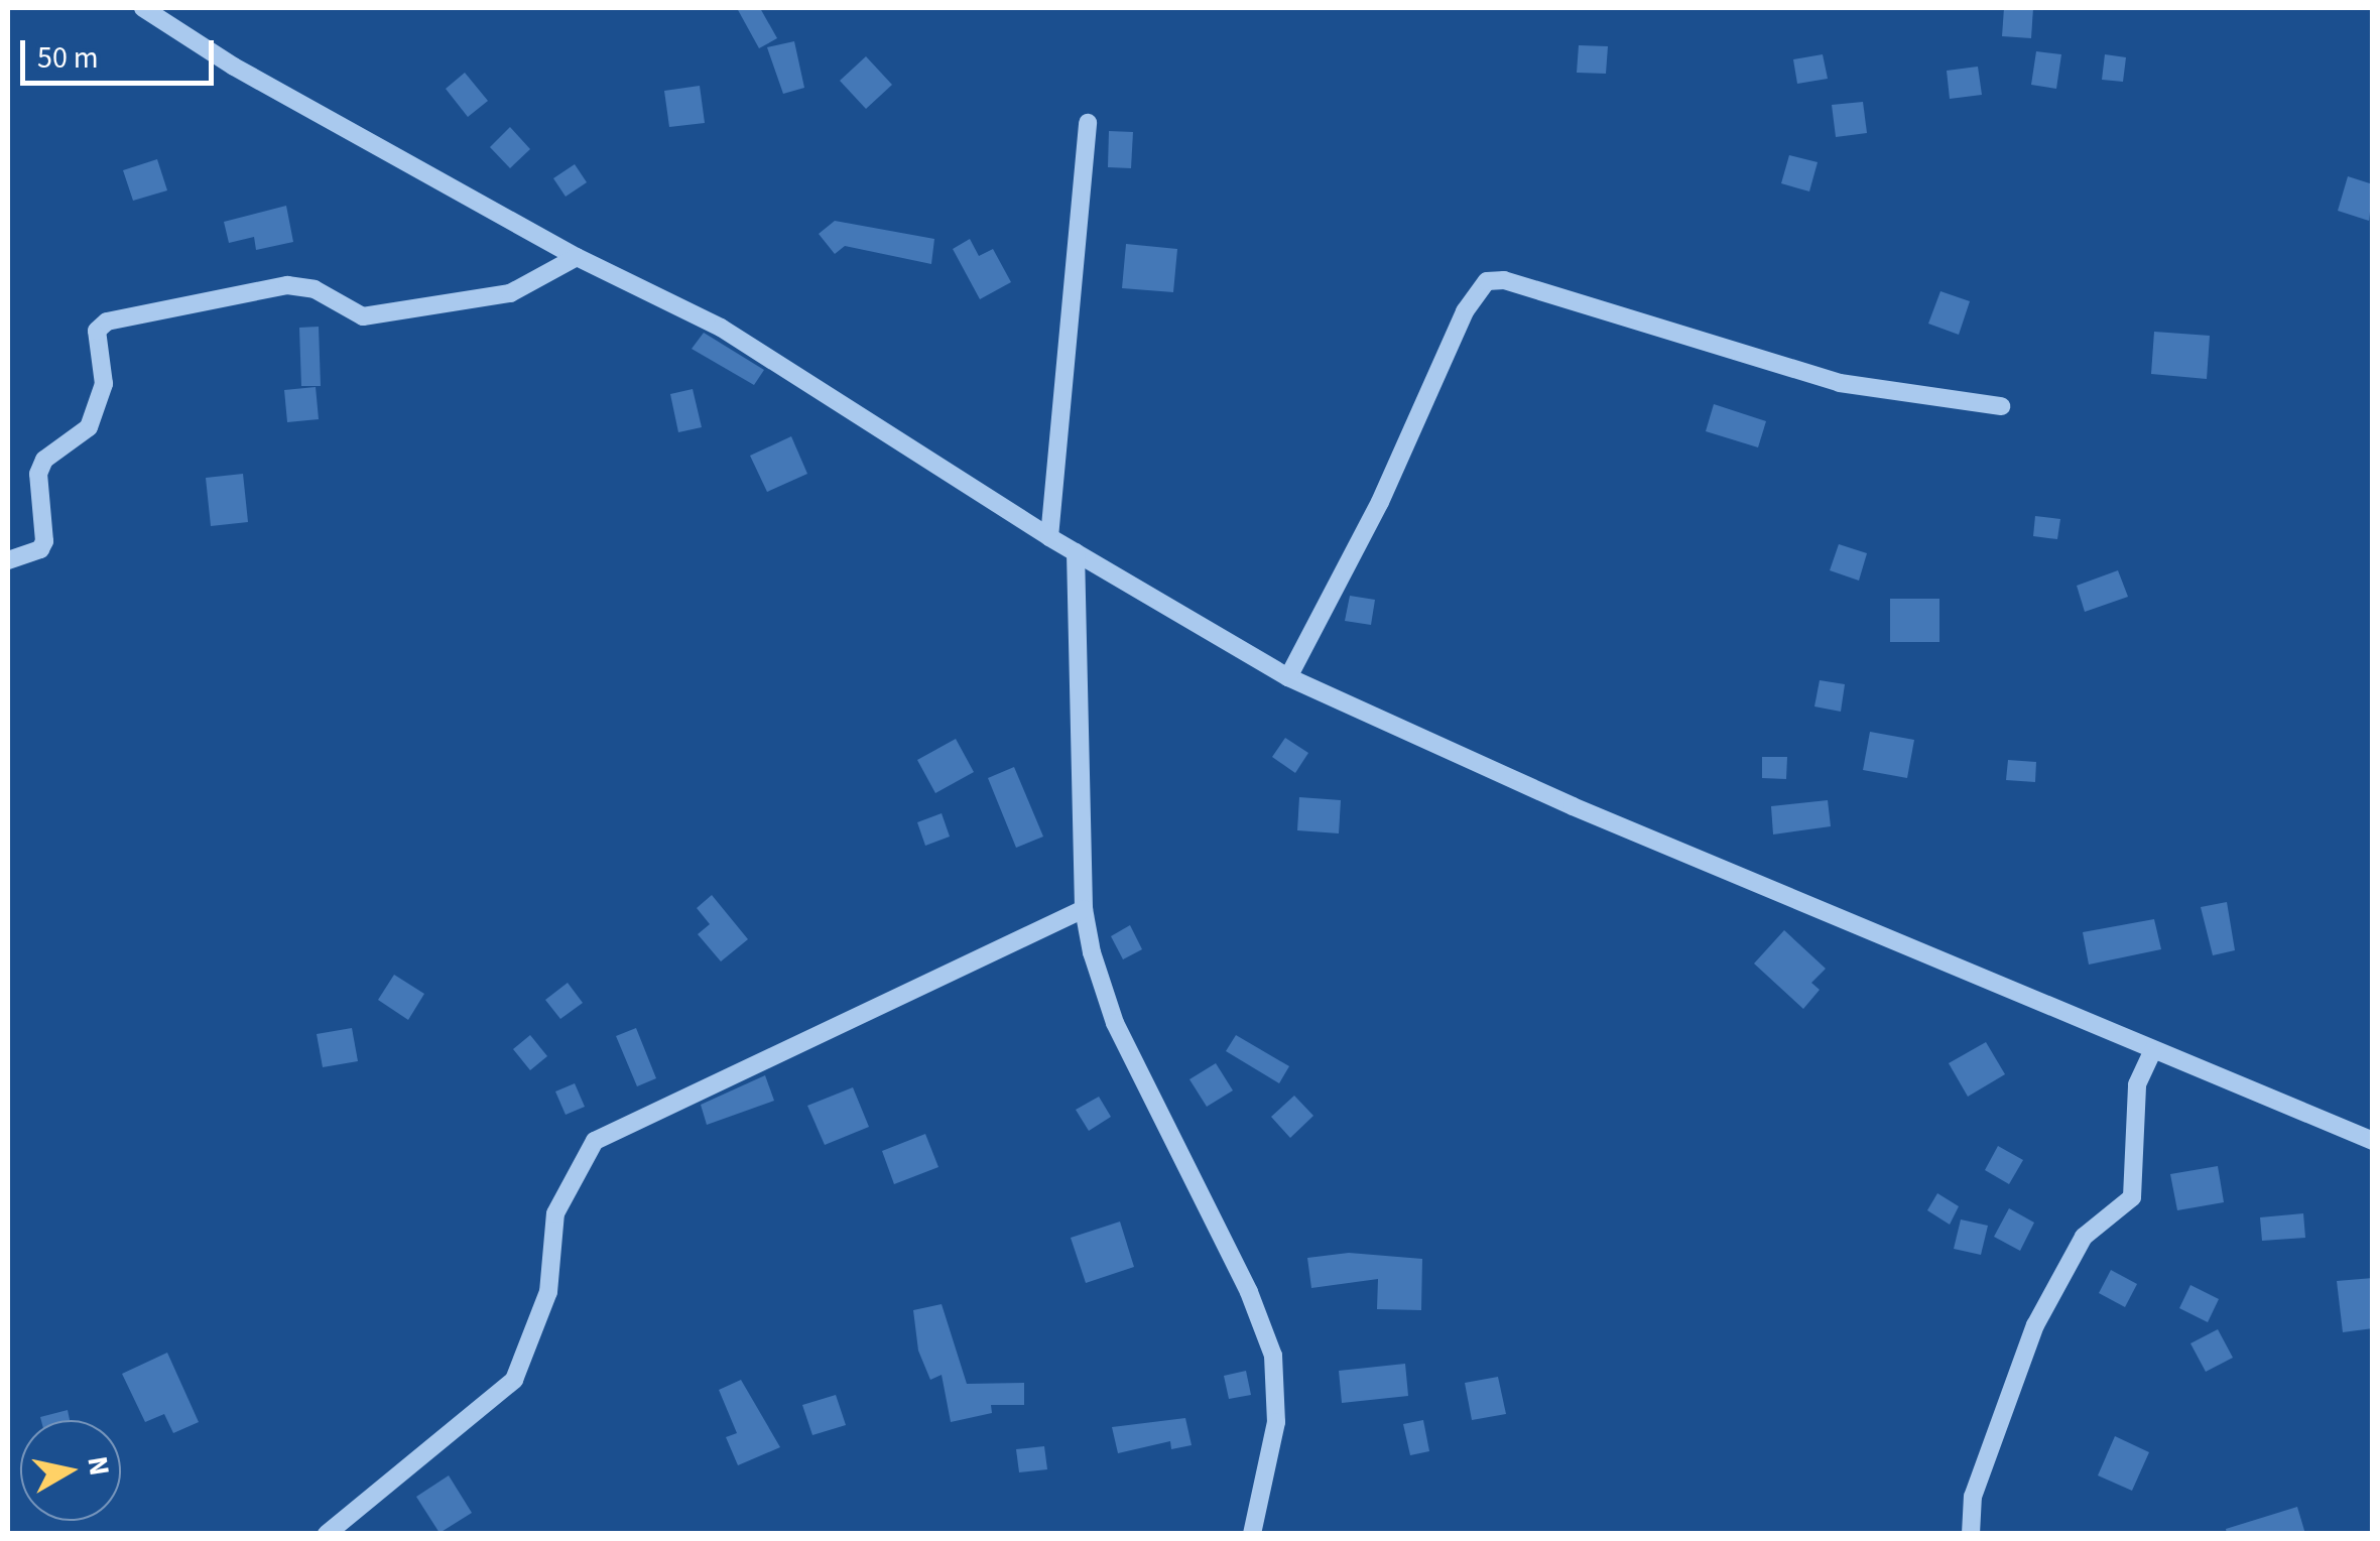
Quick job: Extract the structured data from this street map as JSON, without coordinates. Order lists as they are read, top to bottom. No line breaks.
{"scale_bar":"50 m","north":"right"}
